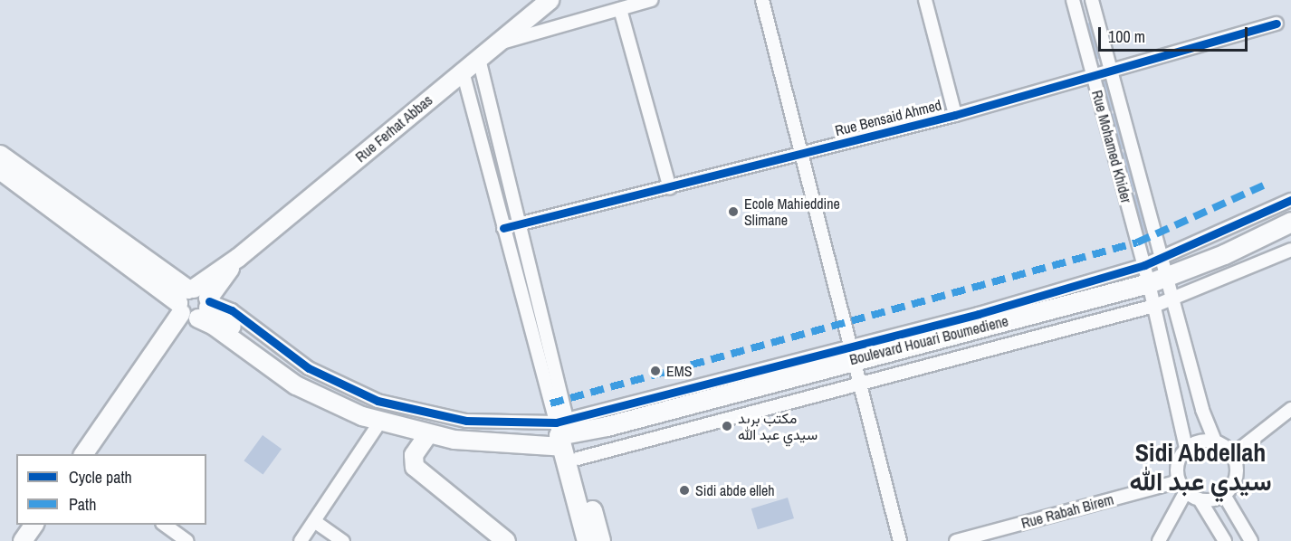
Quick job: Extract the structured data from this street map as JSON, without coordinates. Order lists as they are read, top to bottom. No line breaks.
{"streets":{"main road":["Rue Ferhat Abbas","Boulevard Houari Boumediene"],"street":["Rue Bensaid Ahmed","Rue Mohamed Khider","Rue Rabah Birem"]},"crossings":[["Rue Bensaid Ahmed","Rue Mohamed Khider"],["Rue Mohamed Khider","Boulevard Houari Boumediene"]],"districts":["Sidi Abdellah سيدي عبد الله"],"places":["Ecole Mahieddine Slimane","EMS","مكتب بريد سيدي عبد الله","Sidi abde elleh"],"legend":["Cycle path","Path"],"scale_bar":"100 m"}
